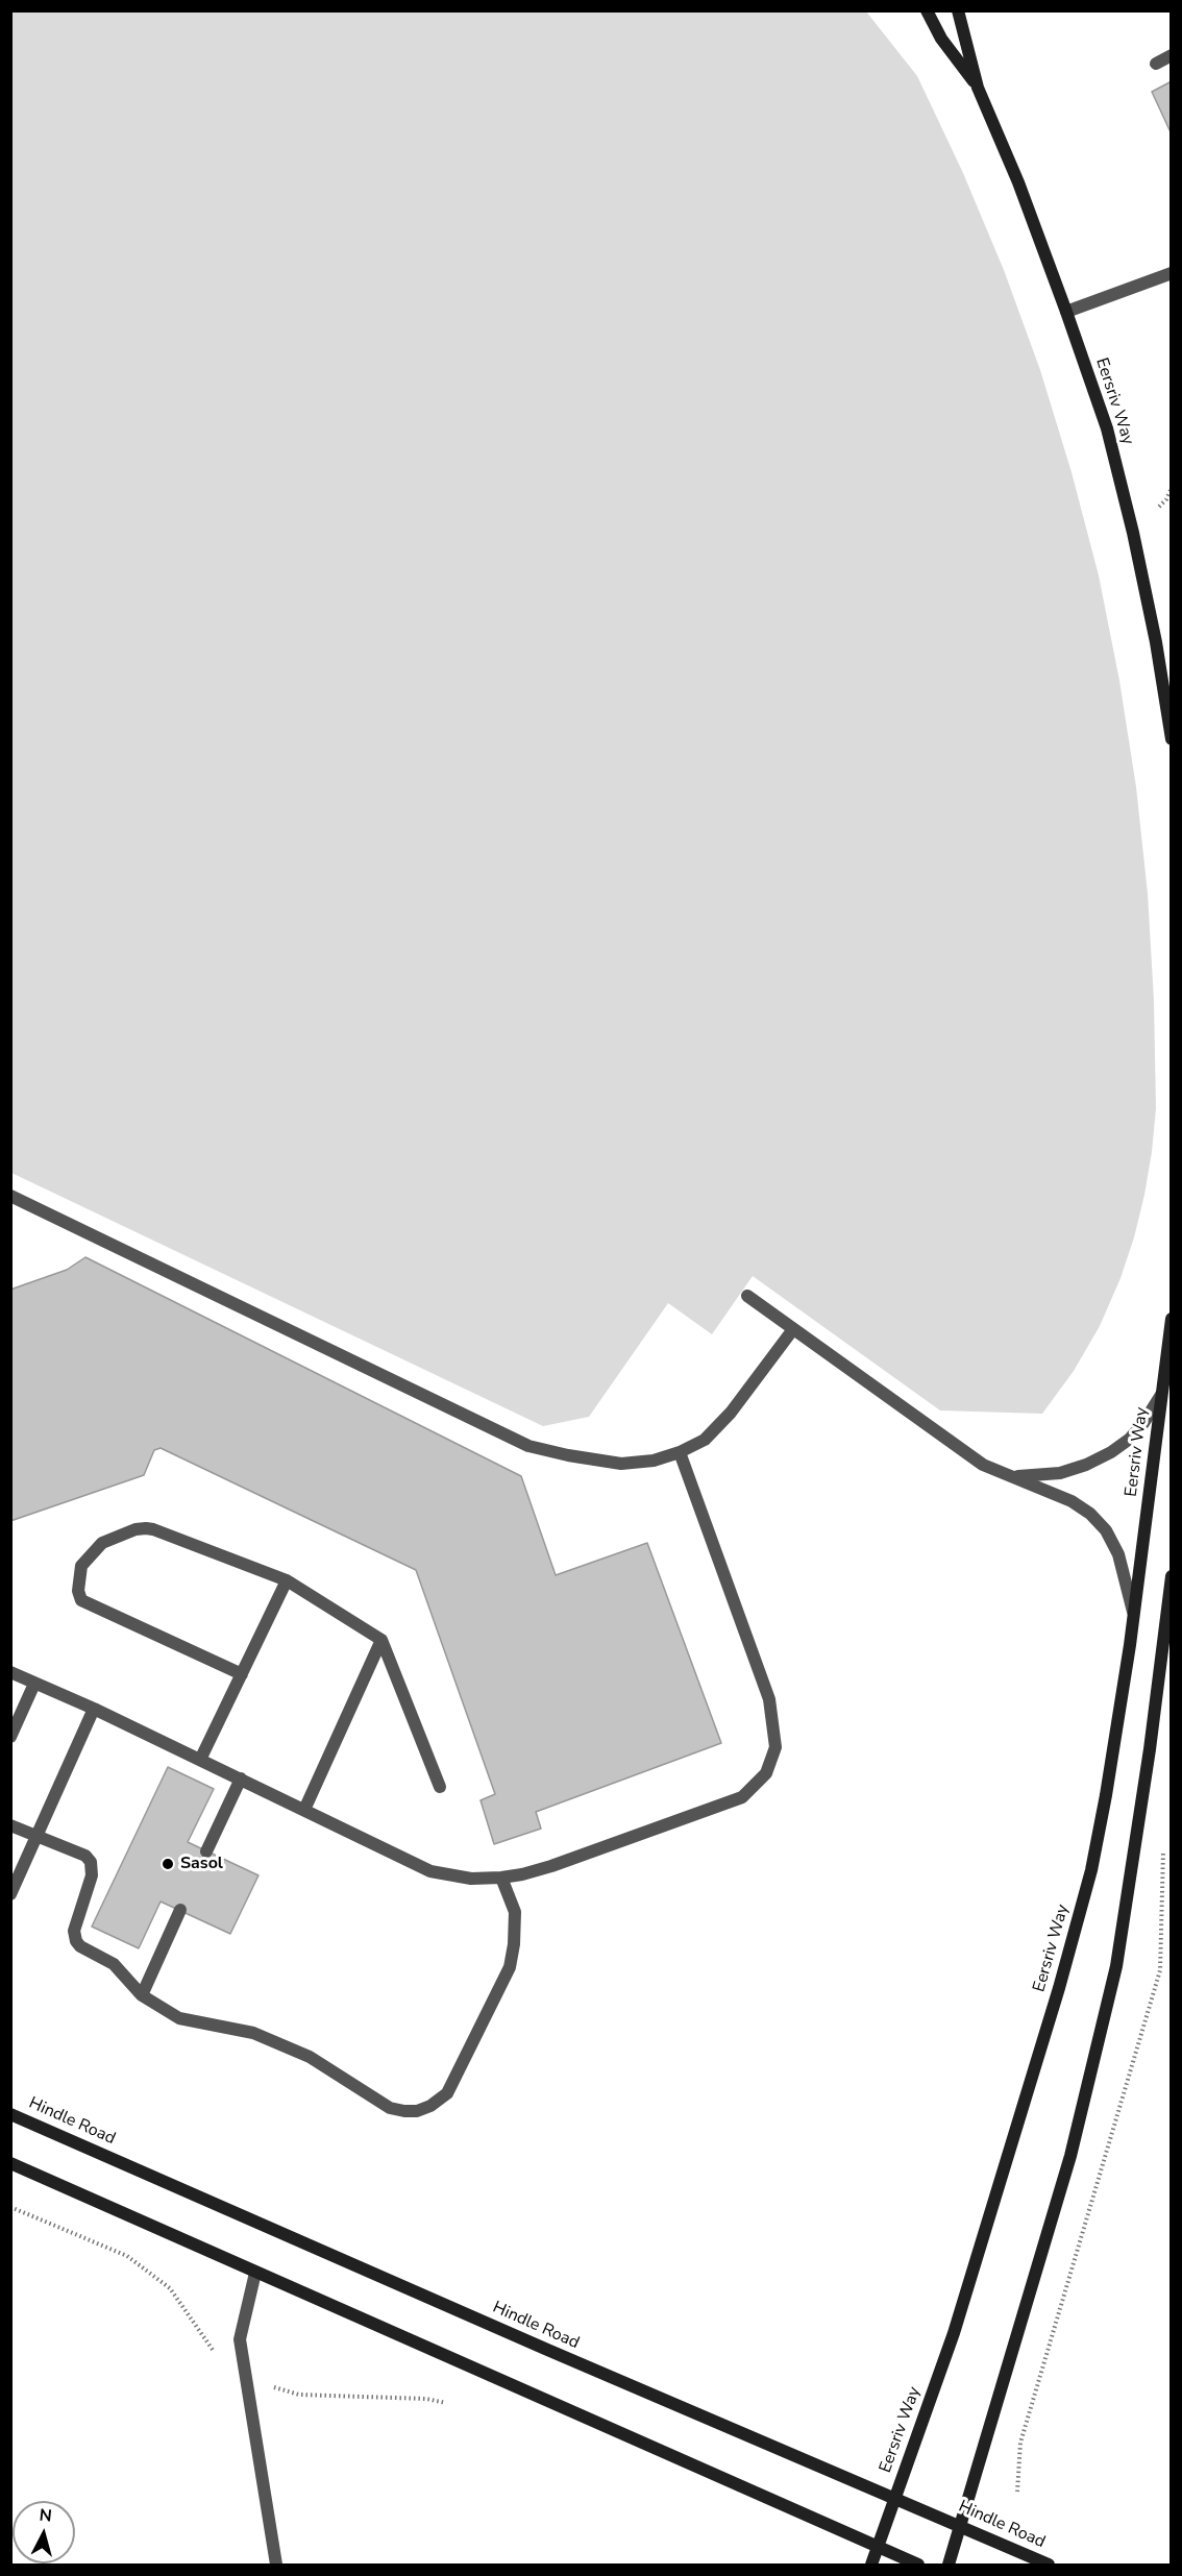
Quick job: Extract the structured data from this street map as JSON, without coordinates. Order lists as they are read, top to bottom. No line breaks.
{"streets":{"main road":["Eersriv Way","Hindle Road"]},"crossings":[["Eersriv Way","Hindle Road"]],"places":["Sasol"],"north":"top"}
